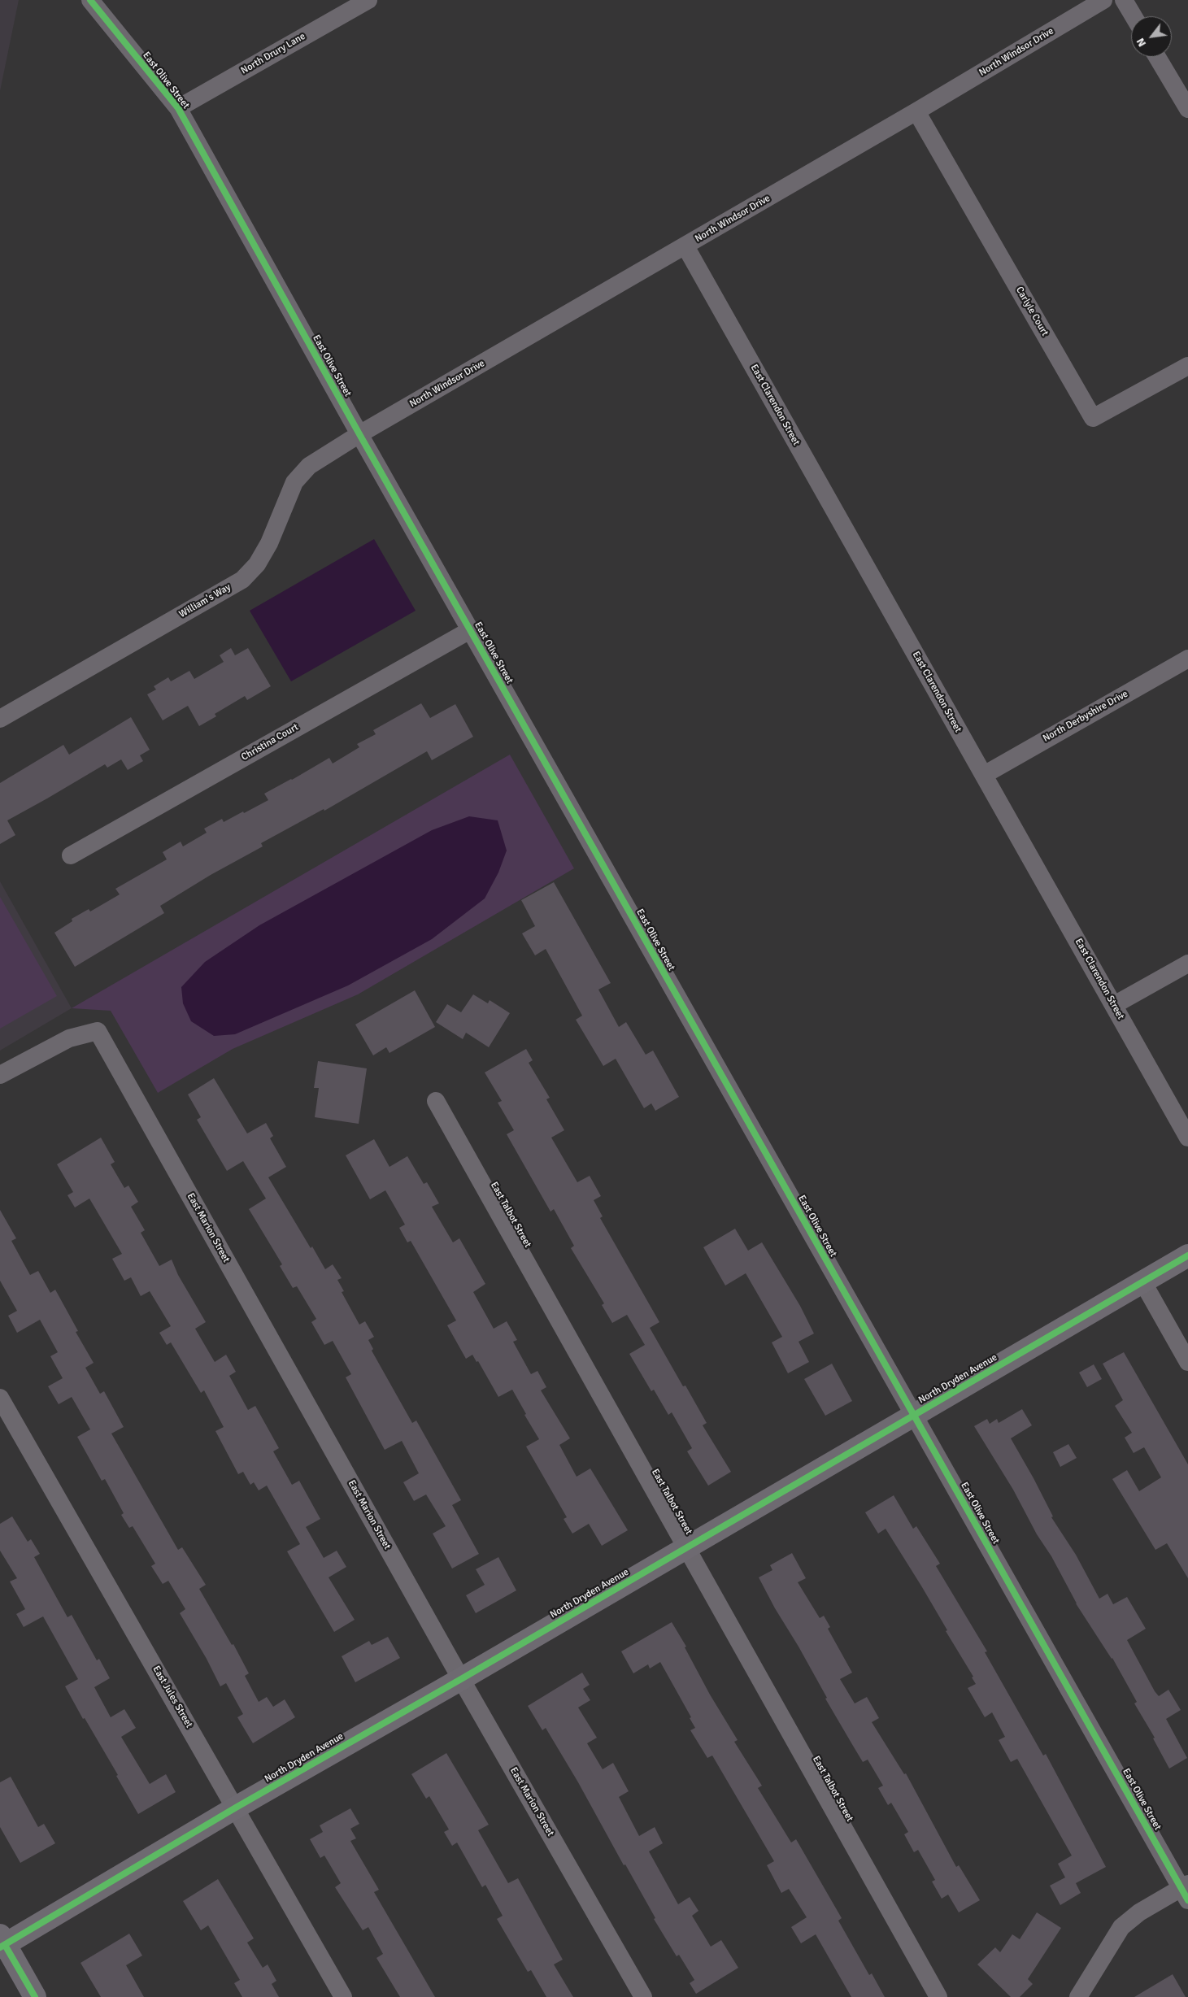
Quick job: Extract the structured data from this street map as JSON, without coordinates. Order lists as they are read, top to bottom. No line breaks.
{"streets":{"street":["North Windsor Drive","North Drury Lane","East Olive Street","Carlyle Court","East Clarendon Street","William's Way","North Derbyshire Drive","Christina Court","East Talbot Street","East Marion Street","North Dryden Avenue","East Jules Street"]},"crossings":[["North Windsor Drive","East Olive Street"],["North Windsor Drive","Carlyle Court"],["North Windsor Drive","East Clarendon Street"],["North Windsor Drive","William's Way"],["North Drury Lane","East Olive Street"],["East Olive Street","William's Way"],["East Olive Street","Christina Court"],["East Olive Street","North Dryden Avenue"],["East Clarendon Street","North Derbyshire Drive"],["East Talbot Street","North Dryden Avenue"],["East Marion Street","North Dryden Avenue"],["North Dryden Avenue","East Jules Street"]],"north":"bottom left"}
